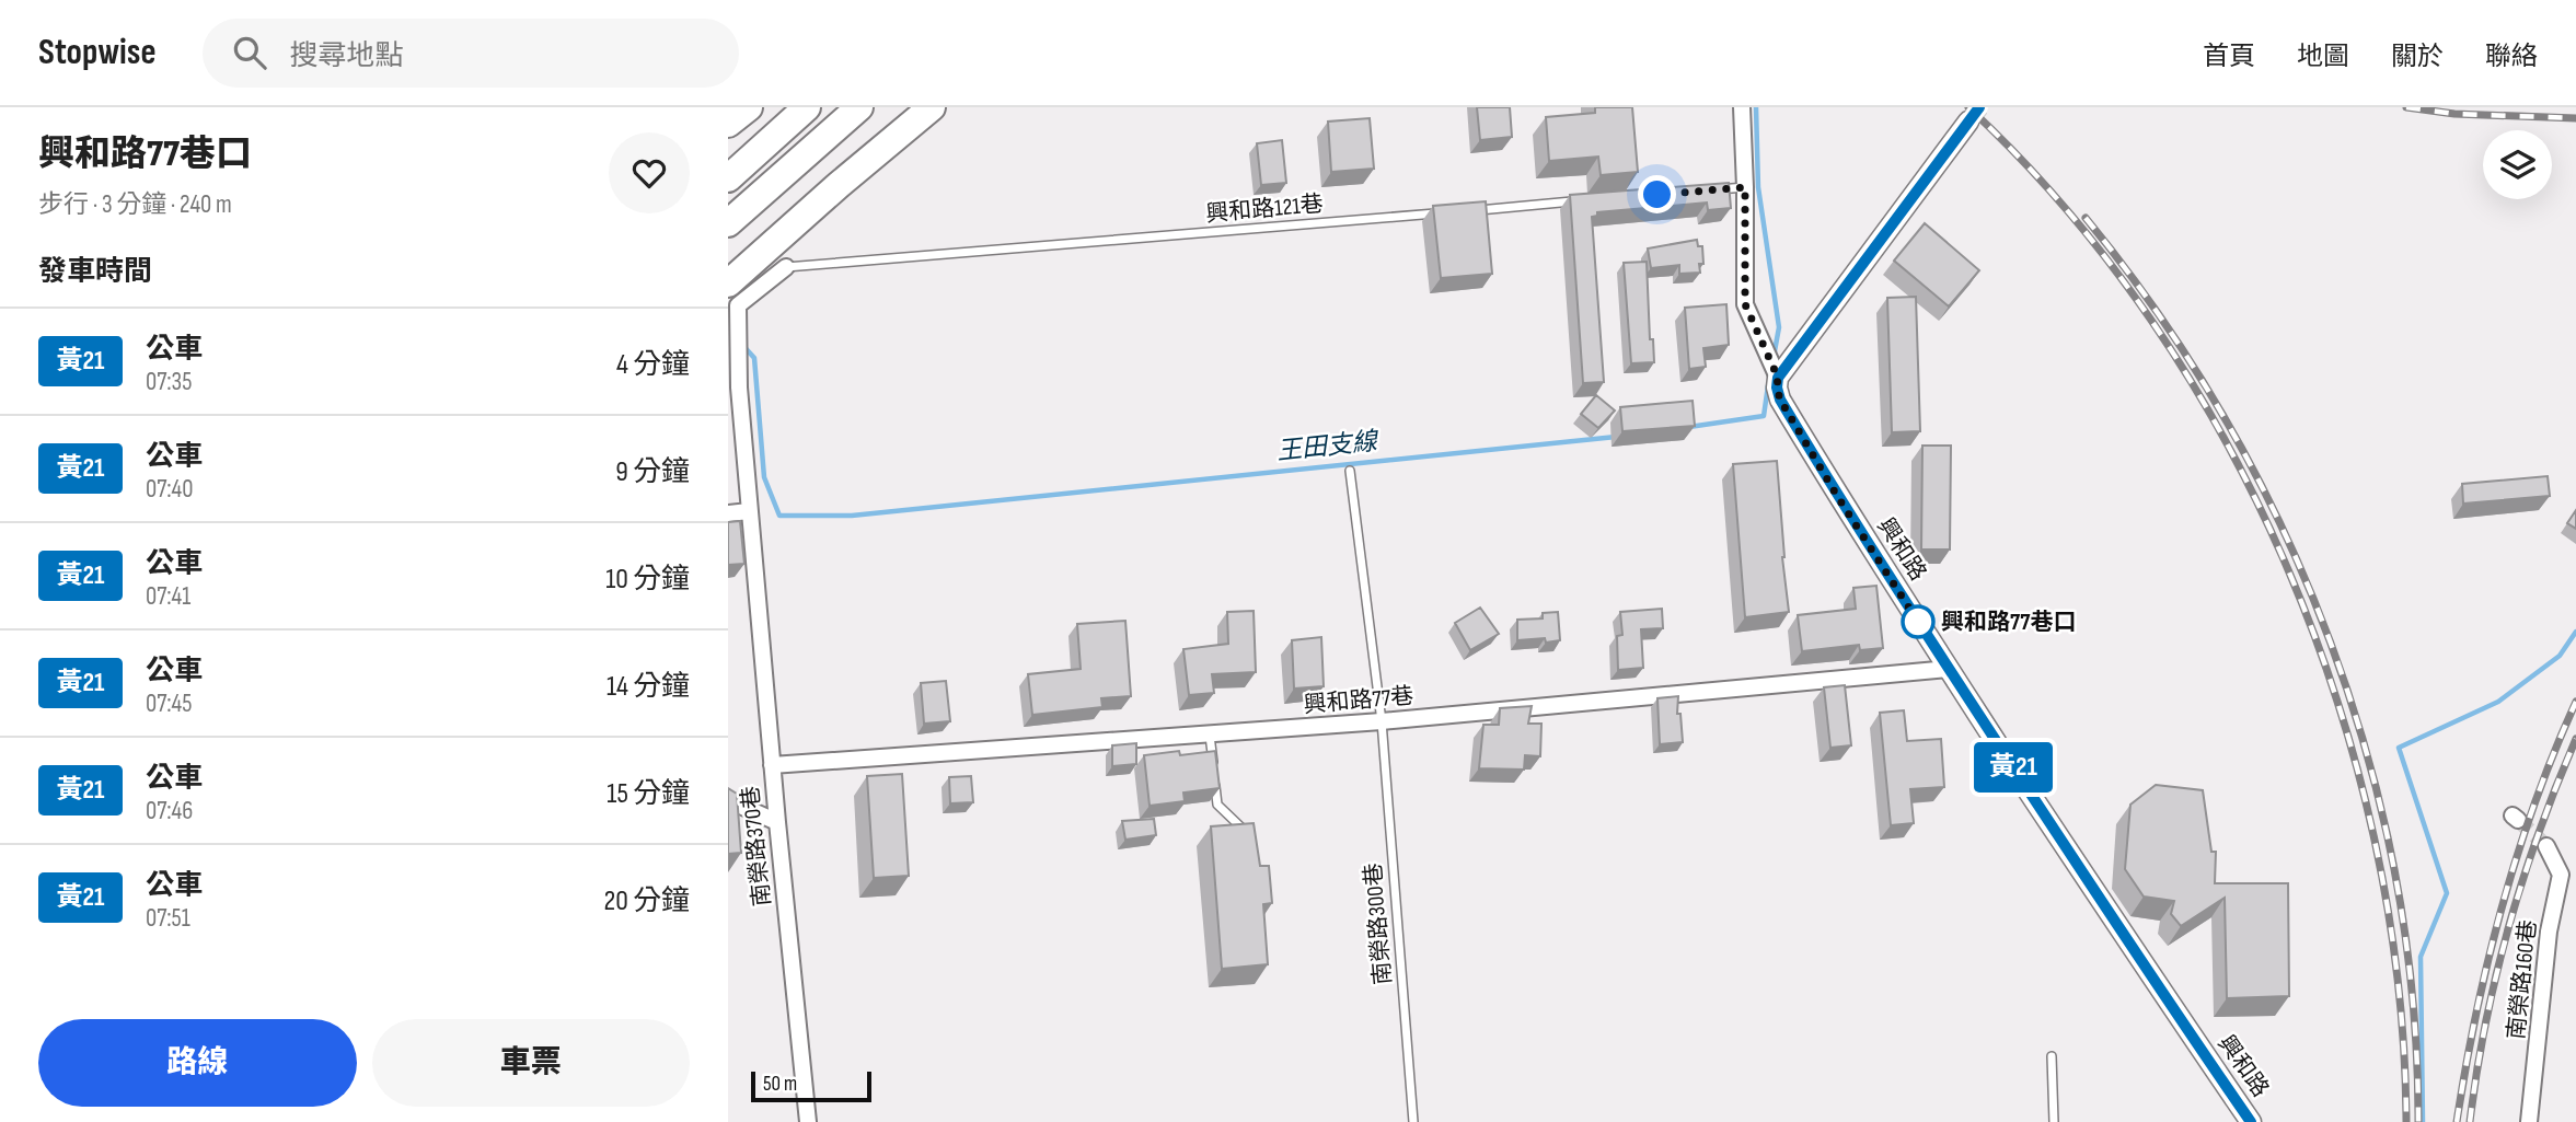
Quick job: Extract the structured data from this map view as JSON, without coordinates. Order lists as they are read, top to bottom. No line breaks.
{"streets":{"street":["興和路","興和路77巷","南榮路370巷","南榮路160巷"],"lane":["興和路121巷","南榮路300巷"]},"crossings":[["興和路121巷","南榮路370巷"],["興和路","興和路77巷"],["興和路77巷","南榮路370巷"],["興和路77巷","南榮路300巷"]],"water":["王田支線"],"places":["興和路77巷口"],"lines":["bus line 黃21"],"scale_bar":"50 m","page":{"header":"Stopwise","search":"搜尋地點","nav":["首頁","地圖","關於","聯絡"],"heading":[["興和路77巷口","步行 · 3 分鐘 · 240 m"],"發車時間"],"on_map":"黃21","list":[{"mark":"黃21","name":"公車","note":"07:35","value":"4 分鐘"},{"mark":"黃21","name":"公車","note":"07:40","value":"9 分鐘"},{"mark":"黃21","name":"公車","note":"07:41","value":"10 分鐘"},{"mark":"黃21","name":"公車","note":"07:45","value":"14 分鐘"},{"mark":"黃21","name":"公車","note":"07:46","value":"15 分鐘"},{"mark":"黃21","name":"公車","note":"07:51","value":"20 分鐘"}],"buttons":["路線","車票"],"scale":"50 m"}}
